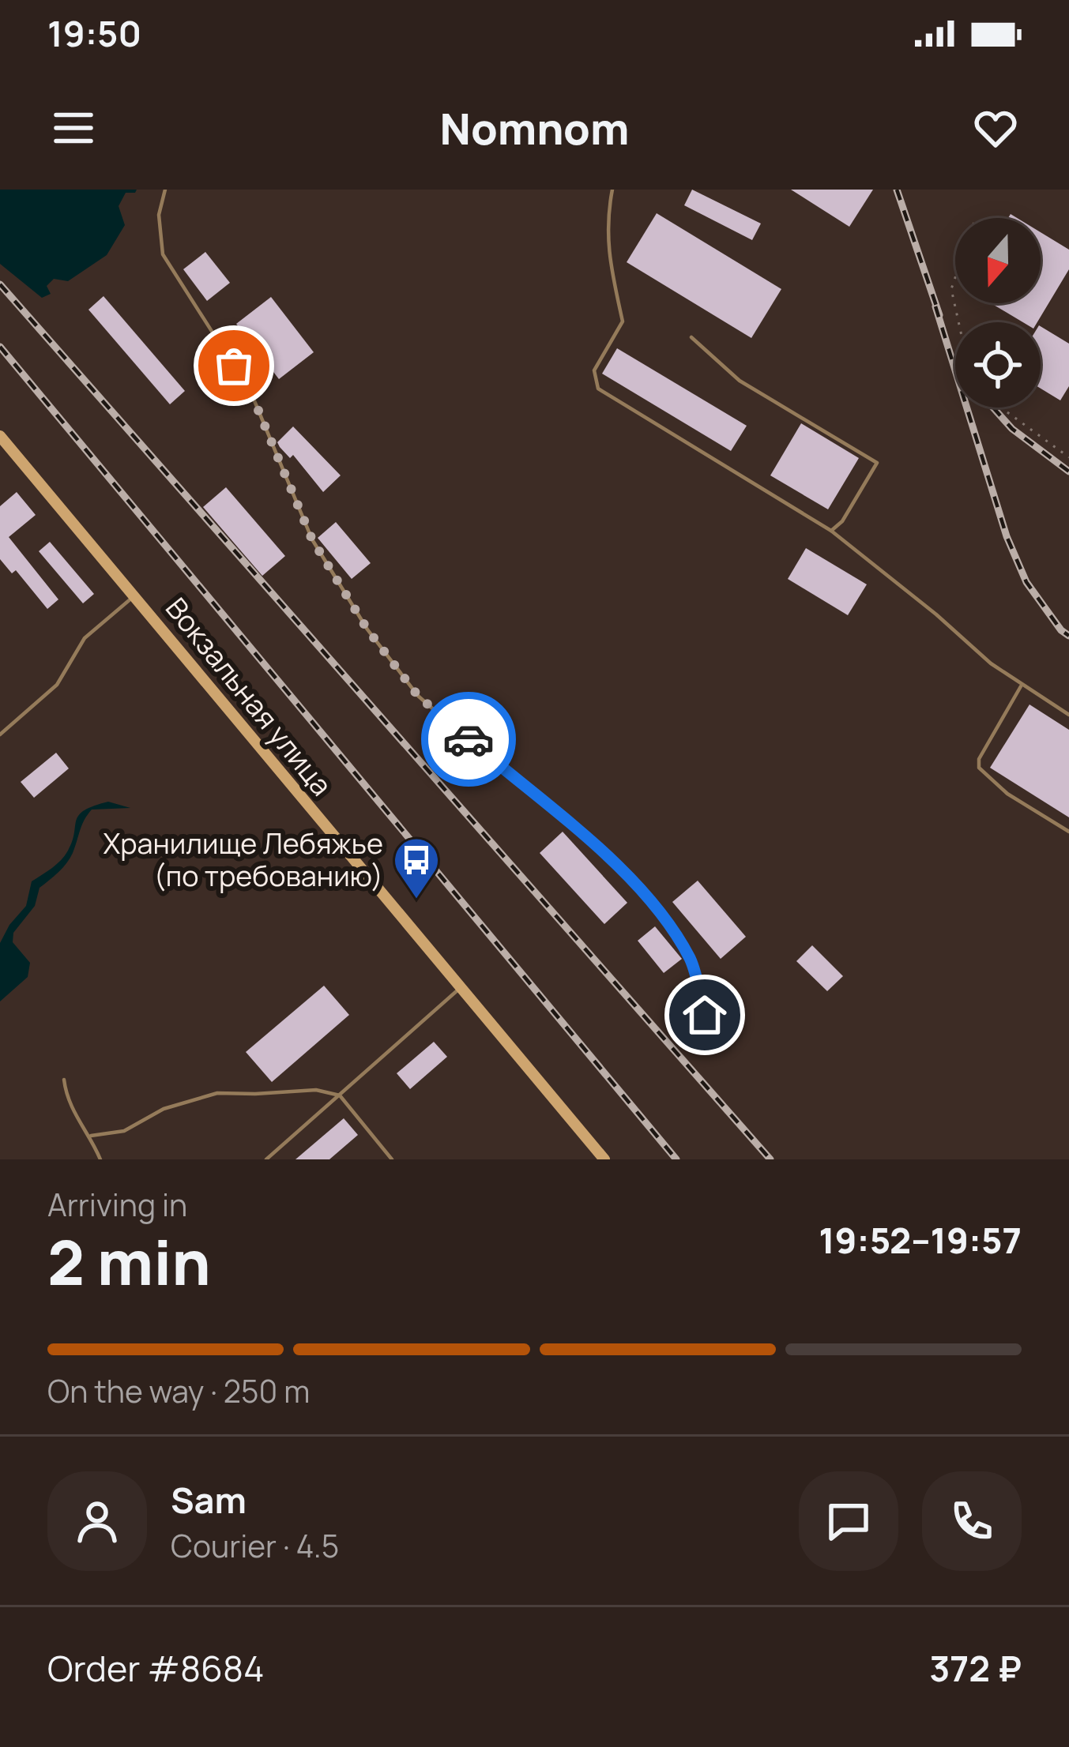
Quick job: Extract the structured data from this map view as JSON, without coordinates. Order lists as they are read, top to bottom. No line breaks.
{"streets":{"main road":["Вокзальная улица"]},"places":{"bus stop":["Хранилище Лебяжье (по требованию)"]},"north":"bottom","page":{"status":"19:50","header":"Nomnom","heading":["2 min","Arriving in","19:52–19:57"],"panel":["Sam","Courier · 4.5","Order #8684","372 ₽"],"bar":"On the way · 250 m"}}
